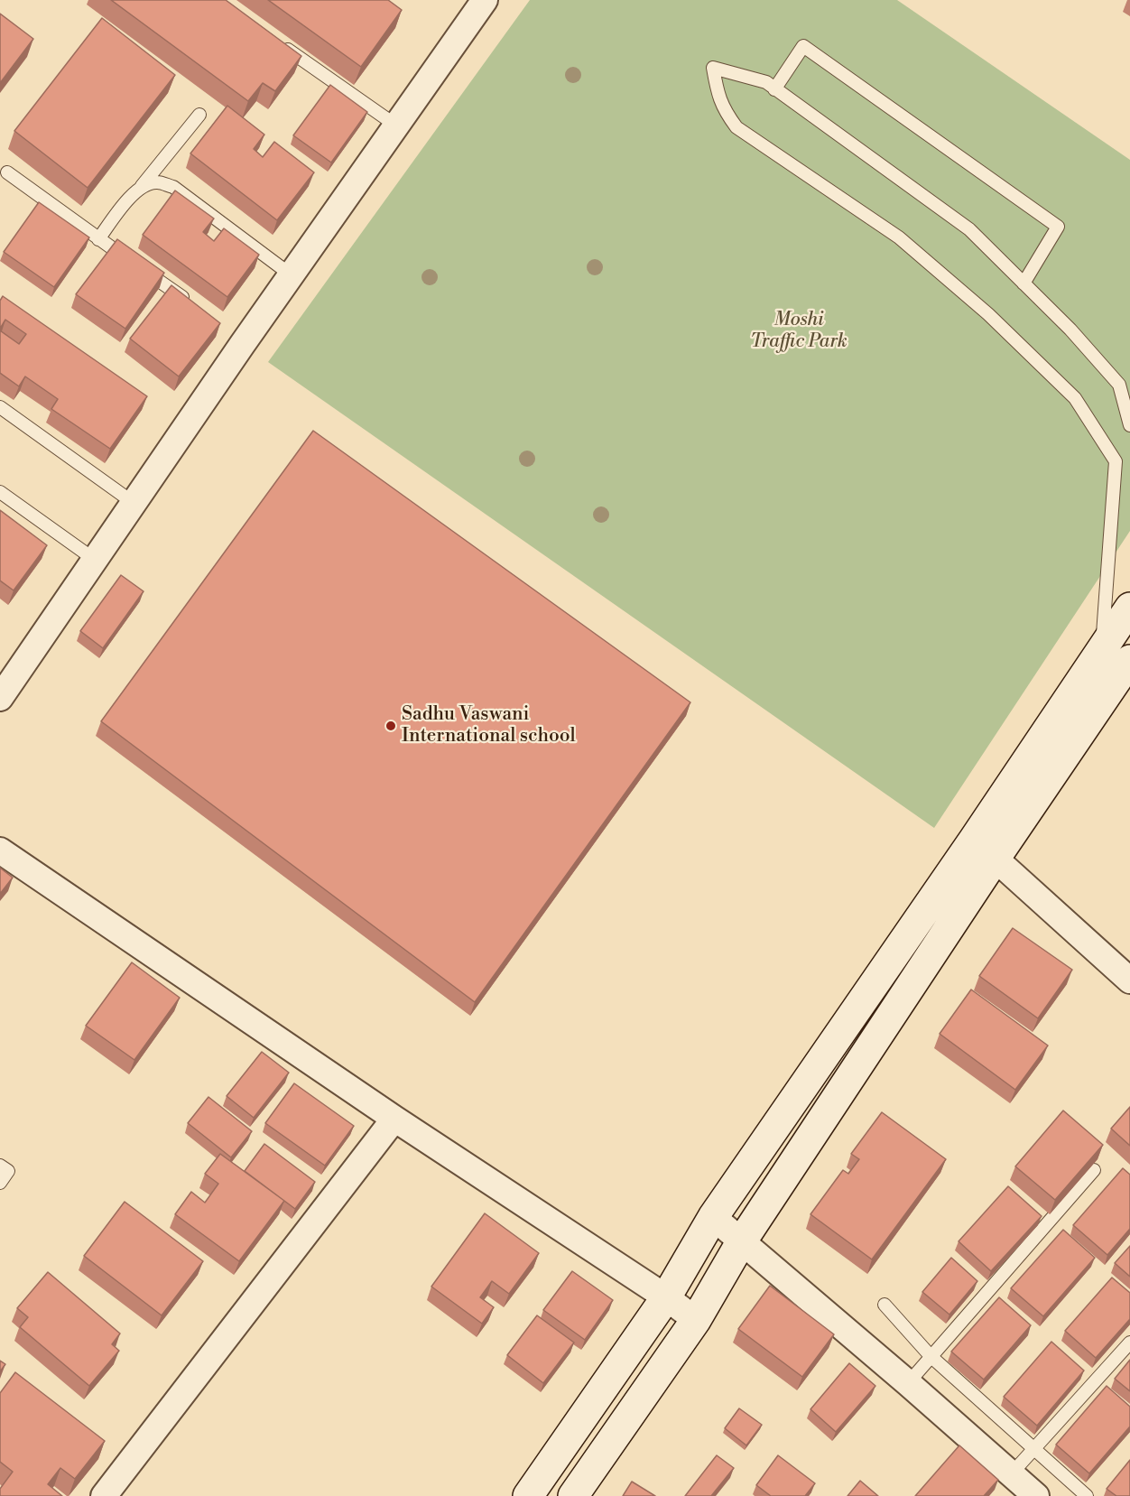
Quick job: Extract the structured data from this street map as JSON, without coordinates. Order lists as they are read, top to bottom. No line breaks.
{"parks":["Moshi Traffic Park"],"places":["Sadhu Vaswani International school"]}
